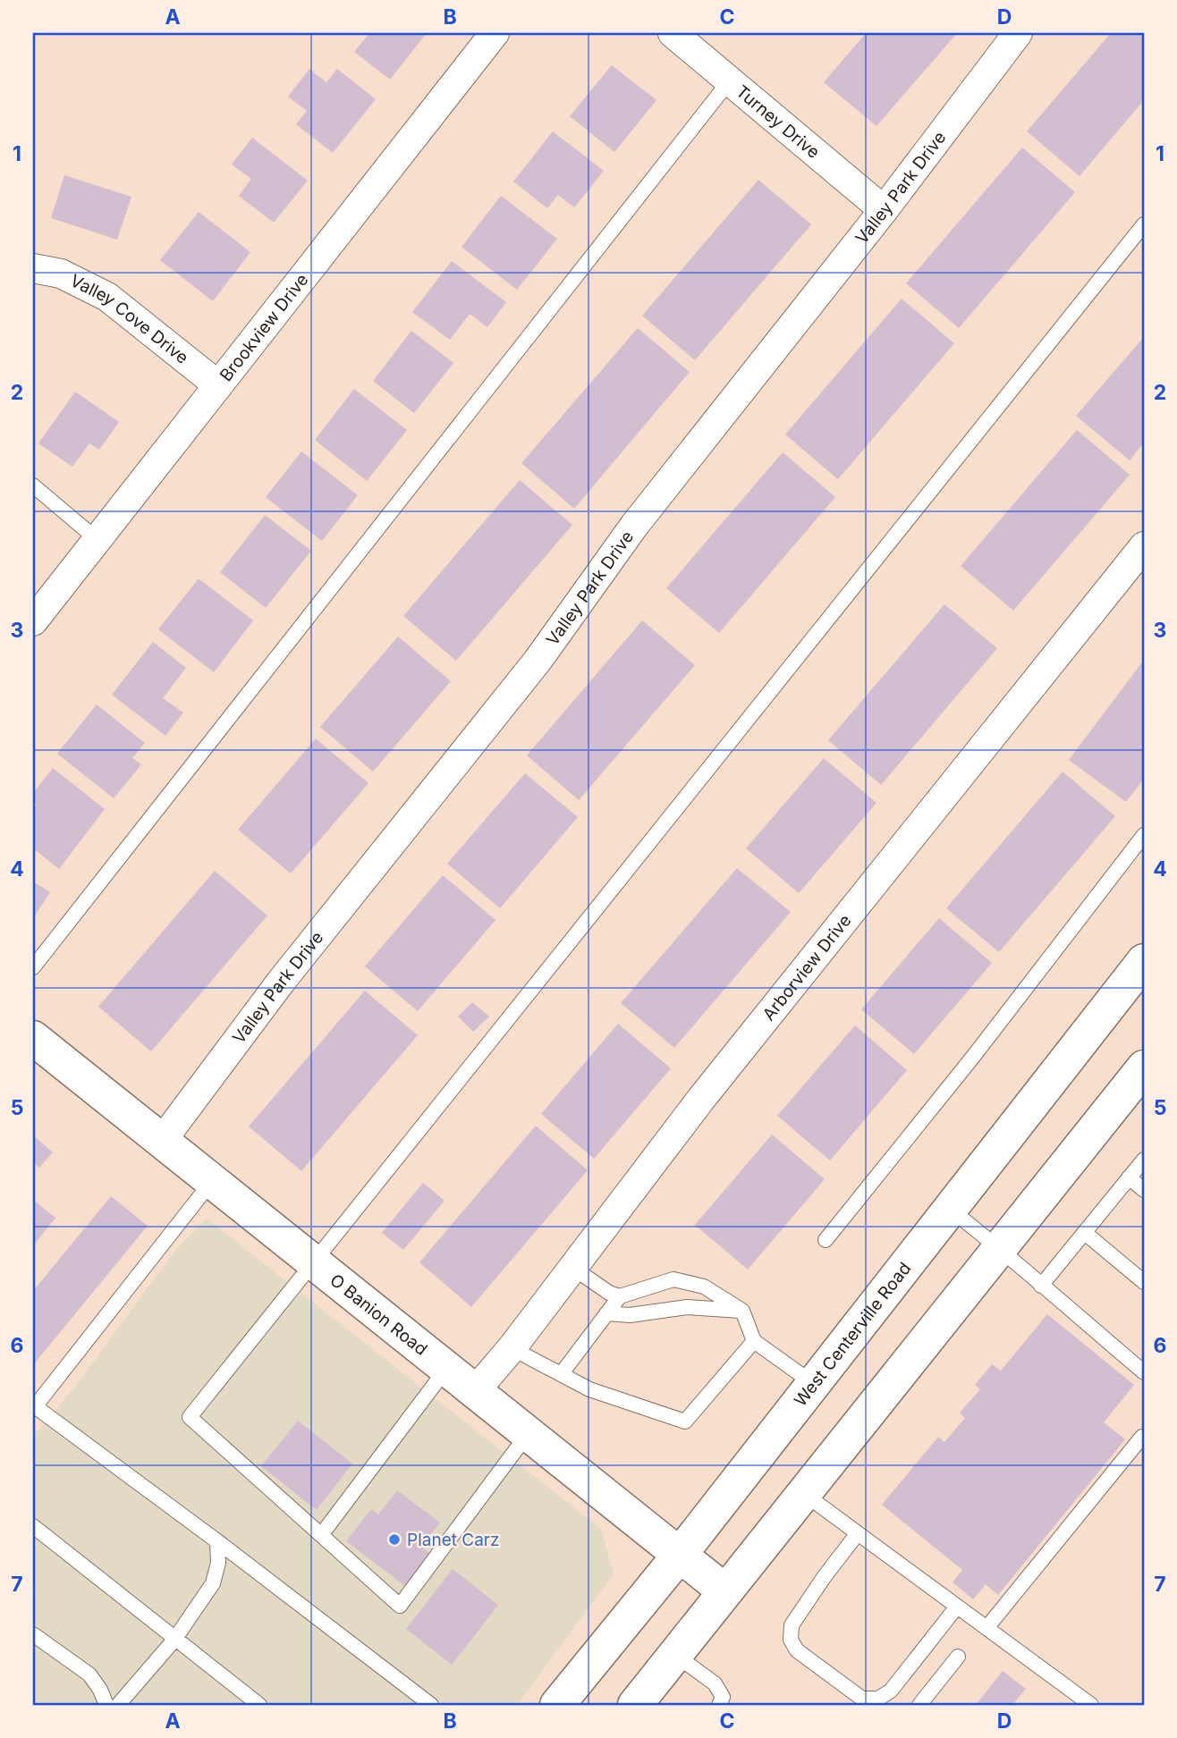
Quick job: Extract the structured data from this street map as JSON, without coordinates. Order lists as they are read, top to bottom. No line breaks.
{"streets":{"main road":["O Banion Road","West Centerville Road"],"street":["Turney Drive","Valley Park Drive","Valley Cove Drive","Brookview Drive","Arborview Drive"]},"crossings":[["Turney Drive","Valley Park Drive"],["Valley Park Drive","O Banion Road"],["Valley Cove Drive","Brookview Drive"],["Arborview Drive","O Banion Road"],["O Banion Road","West Centerville Road"]],"places":["Planet Carz"],"grid":{"columns":["A","B","C","D"],"rows":["1","2","3","4","5","6","7"]}}
